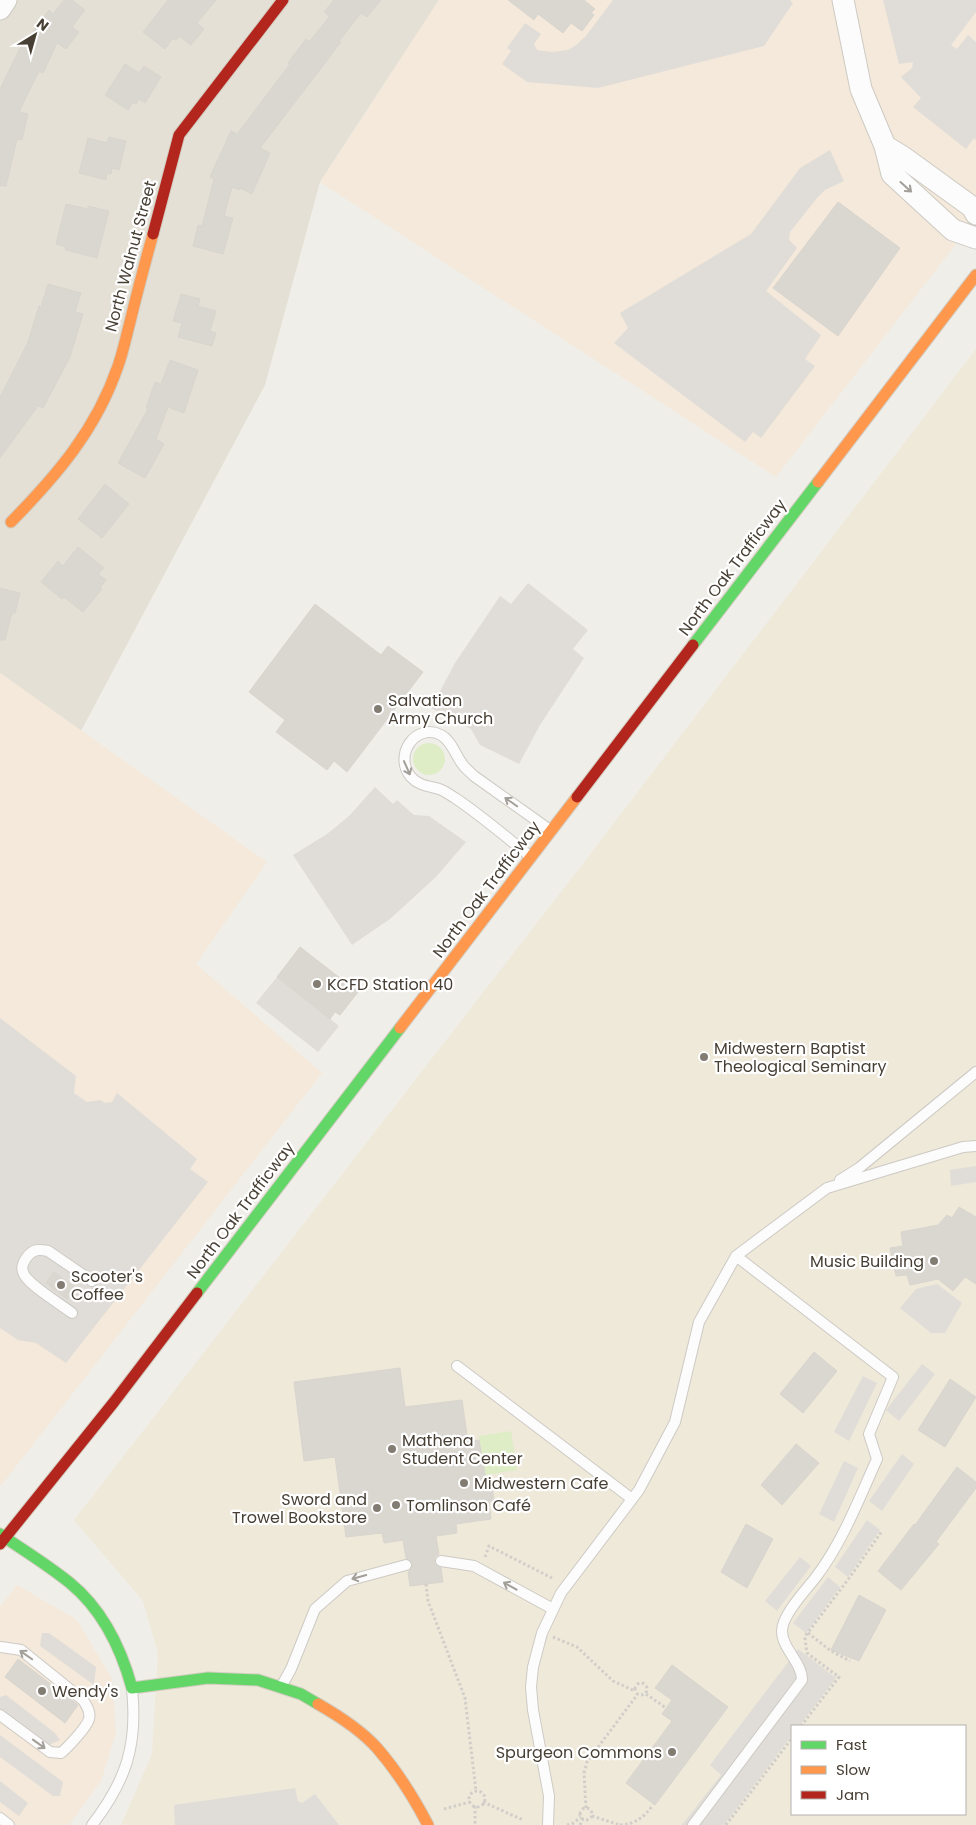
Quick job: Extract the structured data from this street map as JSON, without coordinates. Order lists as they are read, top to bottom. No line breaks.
{"streets":{"main road":["North Walnut Street","North Oak Trafficway"]},"places":["Salvation Army Church","KCFD Station 40","Midwestern Baptist Theological Seminary","Music Building","Scooter's Coffee","Mathena Student Center","Midwestern Cafe","Tomlinson Café","Sword and Trowel Bookstore","Wendy's","Spurgeon Commons"],"legend":["Fast","Slow","Jam"],"north":"top right"}
